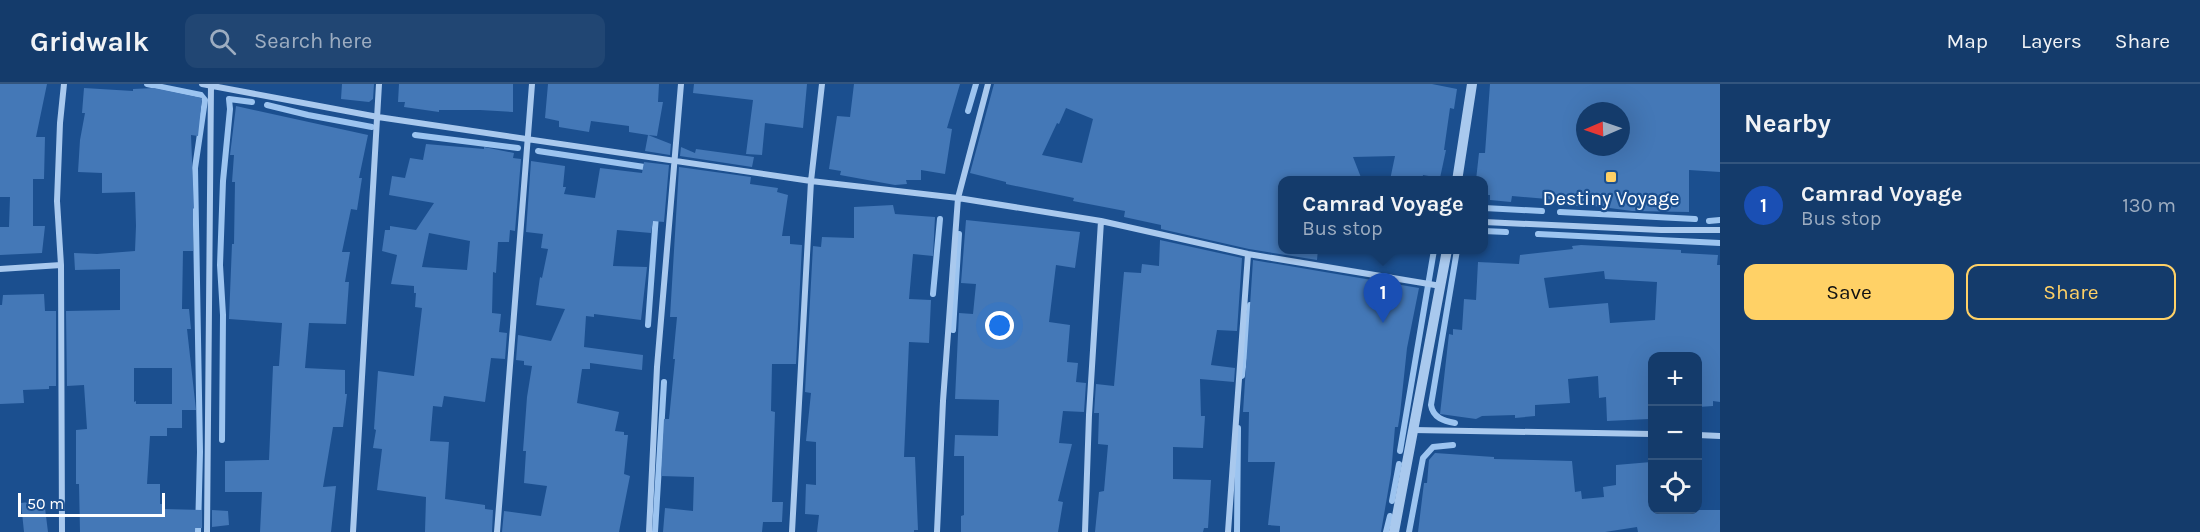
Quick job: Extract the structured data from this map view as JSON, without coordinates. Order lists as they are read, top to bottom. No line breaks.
{"places":{"transit":["Destiny Voyage"]},"scale_bar":"50 m","north":"left","page":{"header":"Gridwalk","search":"Search here","nav":["Map","Layers","Share"],"heading":"Nearby","list":[{"mark":"1","name":"Camrad Voyage","note":"Bus stop","value":"130 m"}],"popup":["Camrad Voyage","Bus stop"],"buttons":["Save","Share"],"pins":"1","map_buttons":["+","−"],"scale":"50 m"}}
